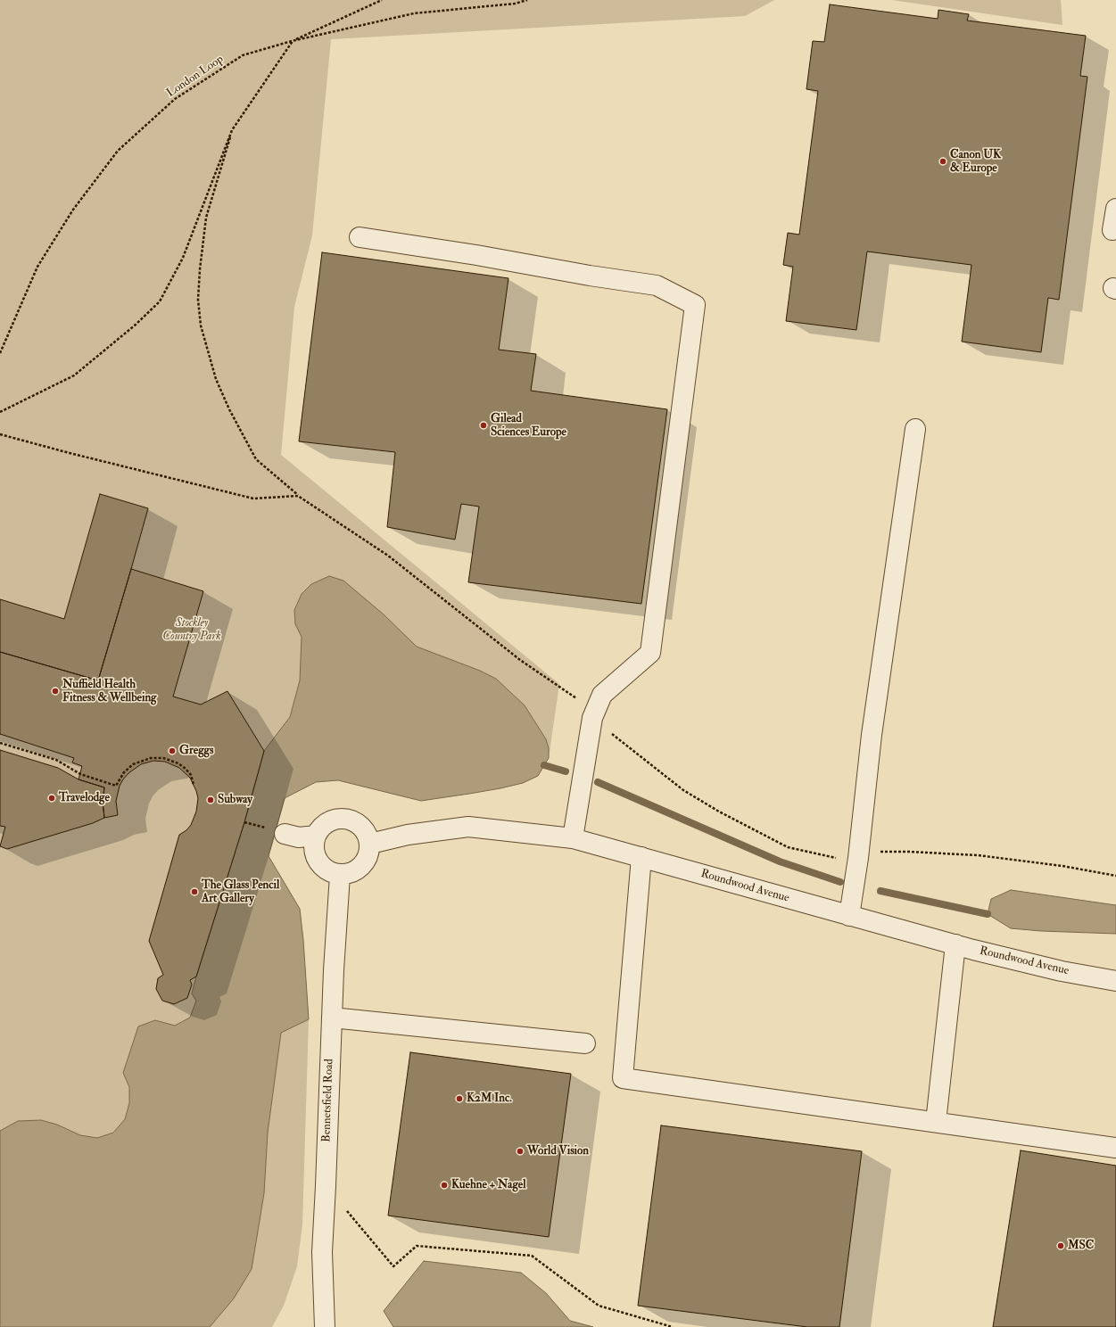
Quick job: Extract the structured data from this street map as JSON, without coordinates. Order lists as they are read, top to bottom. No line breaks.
{"streets":{"street":["Roundwood Avenue","Bennetsfield Road"],"path":["London Loop"]},"crossings":[["Roundwood Avenue","Bennetsfield Road"]],"parks":["Stockley Country Park"],"places":["Canon UK & Europe","Gilead Sciences Europe","Nuffield Health Fitness & Wellbeing","Greggs","Travelodge","Subway","The Glass Pencil Art Gallery","K2M Inc.","World Vision","Kuehne + Nagel","MSC"]}
